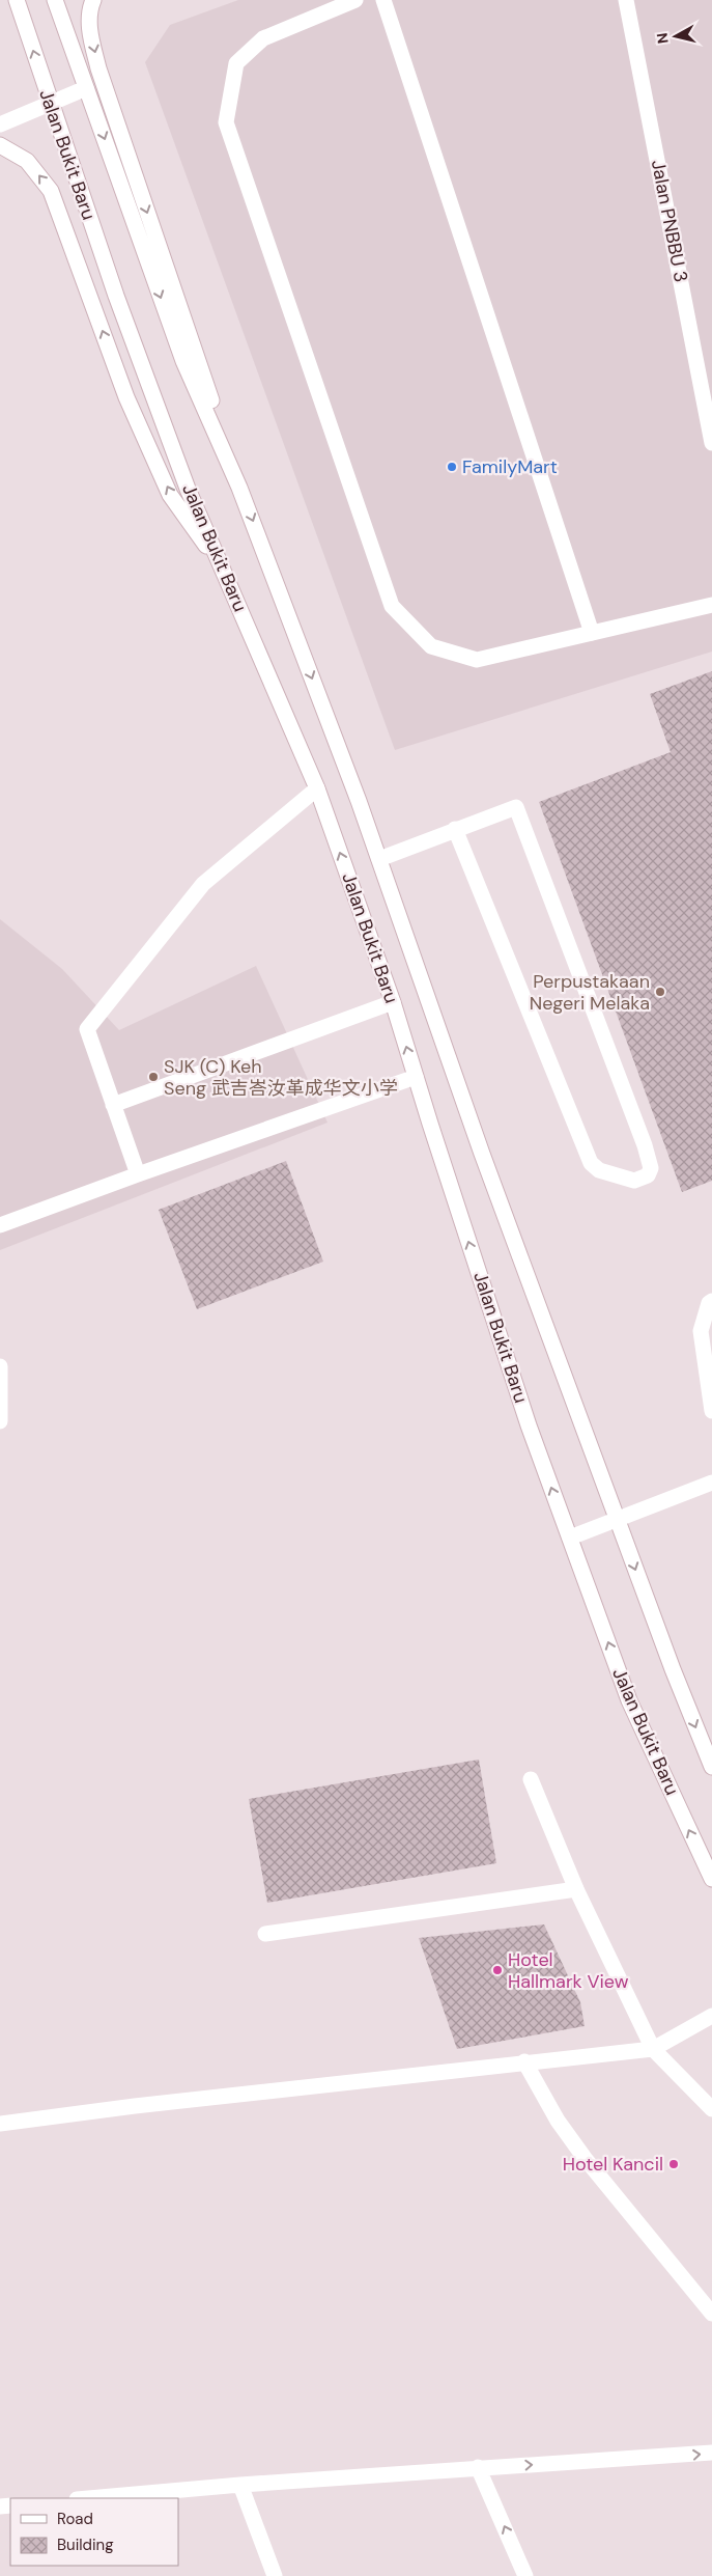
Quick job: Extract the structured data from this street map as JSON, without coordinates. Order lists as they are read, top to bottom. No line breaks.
{"streets":{"main road":["Jalan Bukit Baru","Jalan PNBBU 3"]},"places":["FamilyMart","Perpustakaan Negeri Melaka","SJK (C) Keh Seng 武吉峇汝革成华文小学","Hotel Hallmark View","Hotel Kancil"],"legend":["Road","Building"],"north":"left"}
